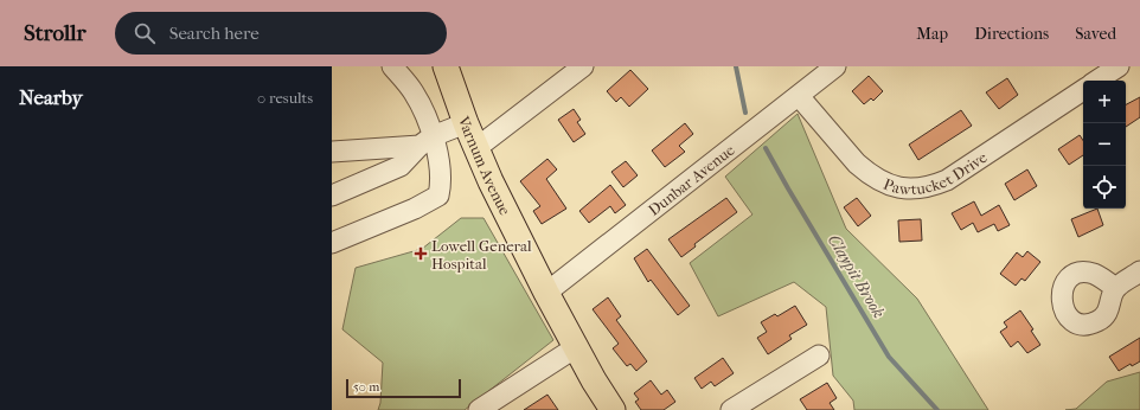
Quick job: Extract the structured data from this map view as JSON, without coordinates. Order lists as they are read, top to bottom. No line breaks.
{"streets":{"main road":["Varnum Avenue"],"street":["Pawtucket Drive","Dunbar Avenue"]},"crossings":[["Varnum Avenue","Dunbar Avenue"],["Pawtucket Drive","Dunbar Avenue"]],"water":["Claypit Brook"],"places":{"health":["Lowell General Hospital"]},"scale_bar":"50 m","page":{"header":"Strollr","search":"Search here","nav":["Map","Directions","Saved"],"heading":["Nearby","0 results"],"map_buttons":["+","−"],"scale":"50 m"}}
